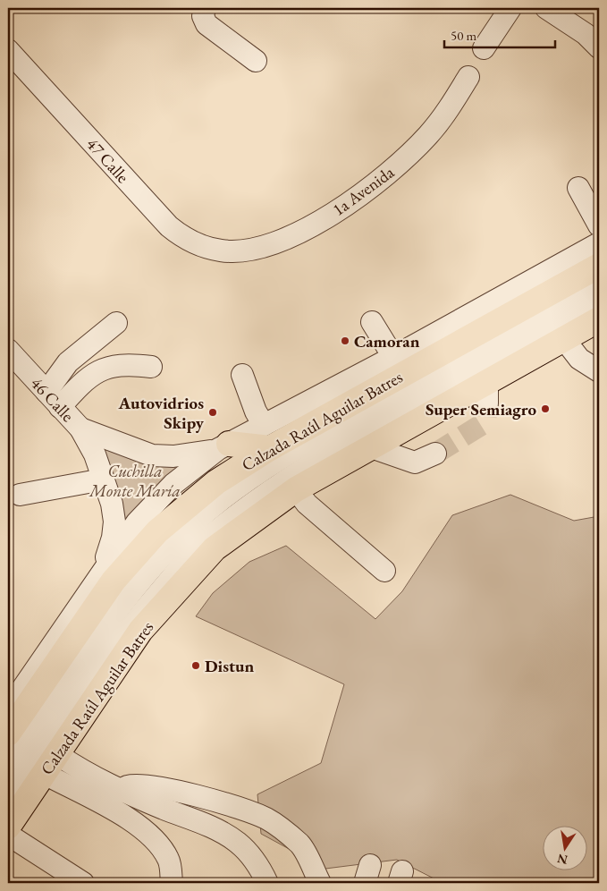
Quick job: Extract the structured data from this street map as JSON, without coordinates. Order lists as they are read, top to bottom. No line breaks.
{"streets":{"highway":["Calzada Raúl Aguilar Batres"],"street":["47 Calle","1a Avenida","46 Calle"]},"crossings":[["47 Calle","1a Avenida"]],"parks":["Cuchilla Monte María"],"places":["Camoran","Super Semiagro","Autovidrios Skipy","Distun"],"scale_bar":"50 m","north":"bottom"}
